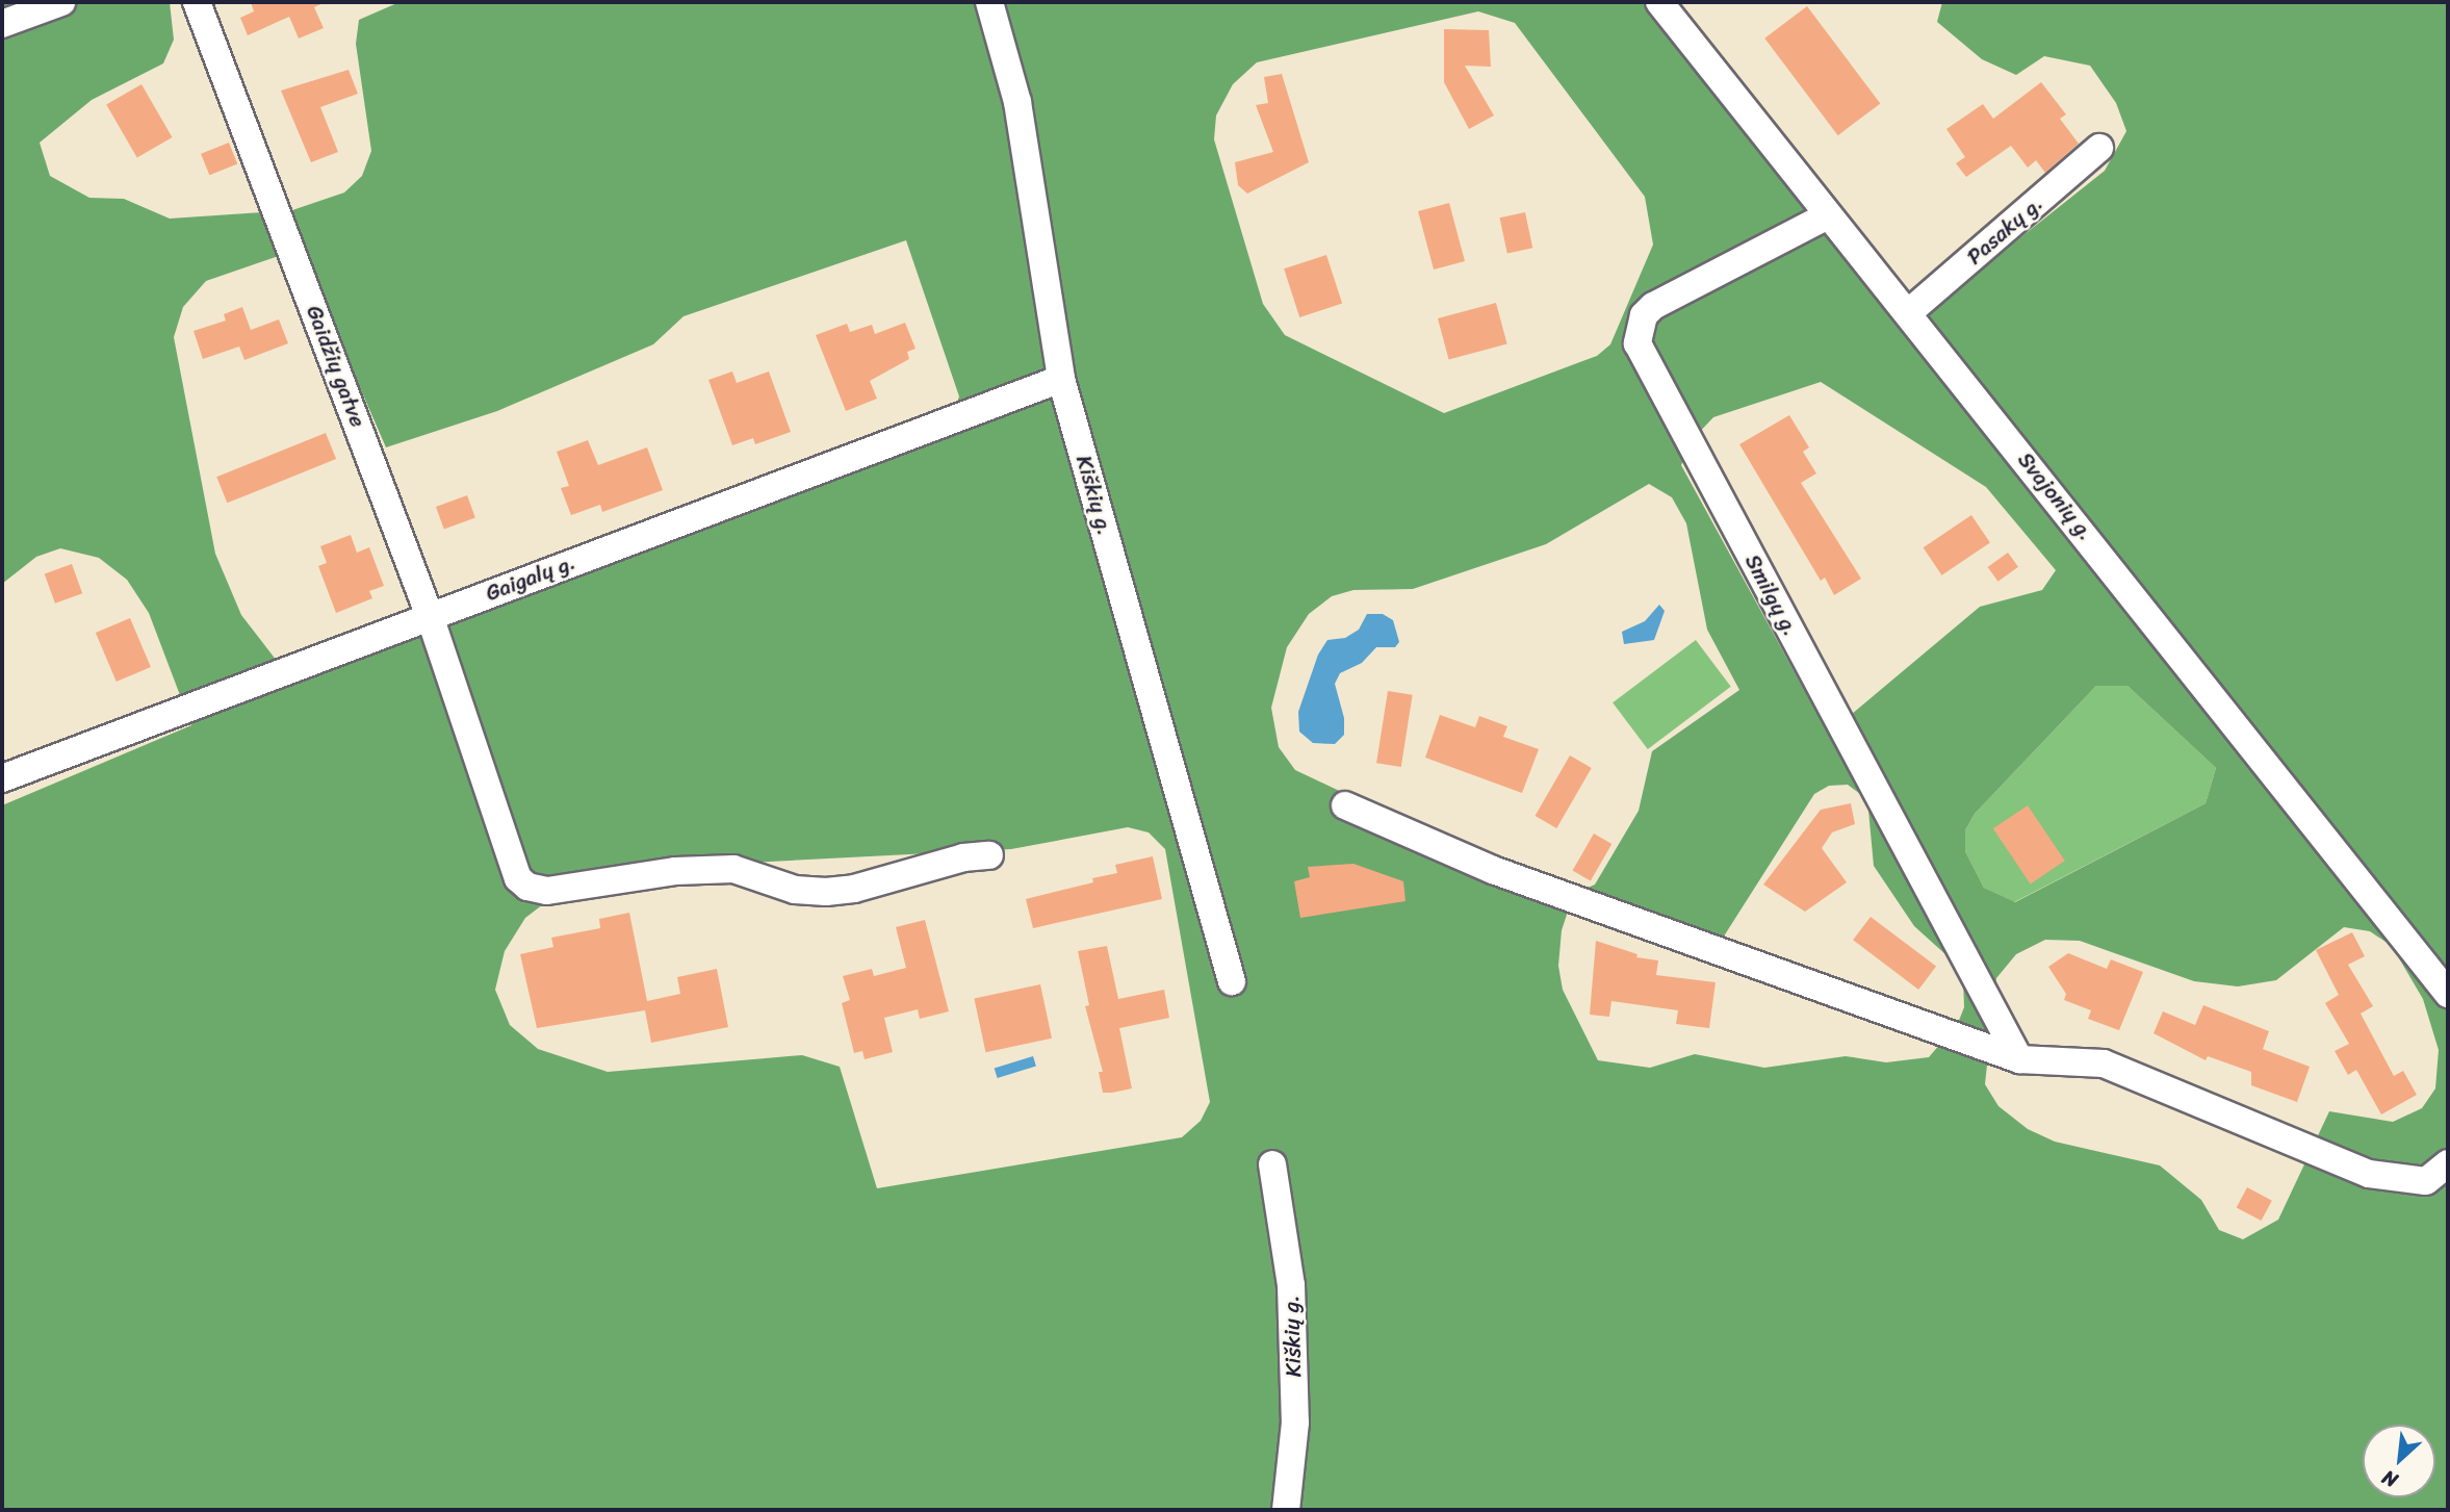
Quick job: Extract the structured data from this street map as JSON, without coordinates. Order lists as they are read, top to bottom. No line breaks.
{"streets":{"street":["Pasakų g.","Gaidžių gatve","Kiškių g.","Svajonių g.","Gaigalų g.","Smilgų g."]},"crossings":[["Pasakų g.","Svajonių g."],["Gaidžių gatve","Gaigalų g."],["Kiškių g.","Gaigalų g."],["Svajonių g.","Smilgų g."]],"north":"bottom left"}
